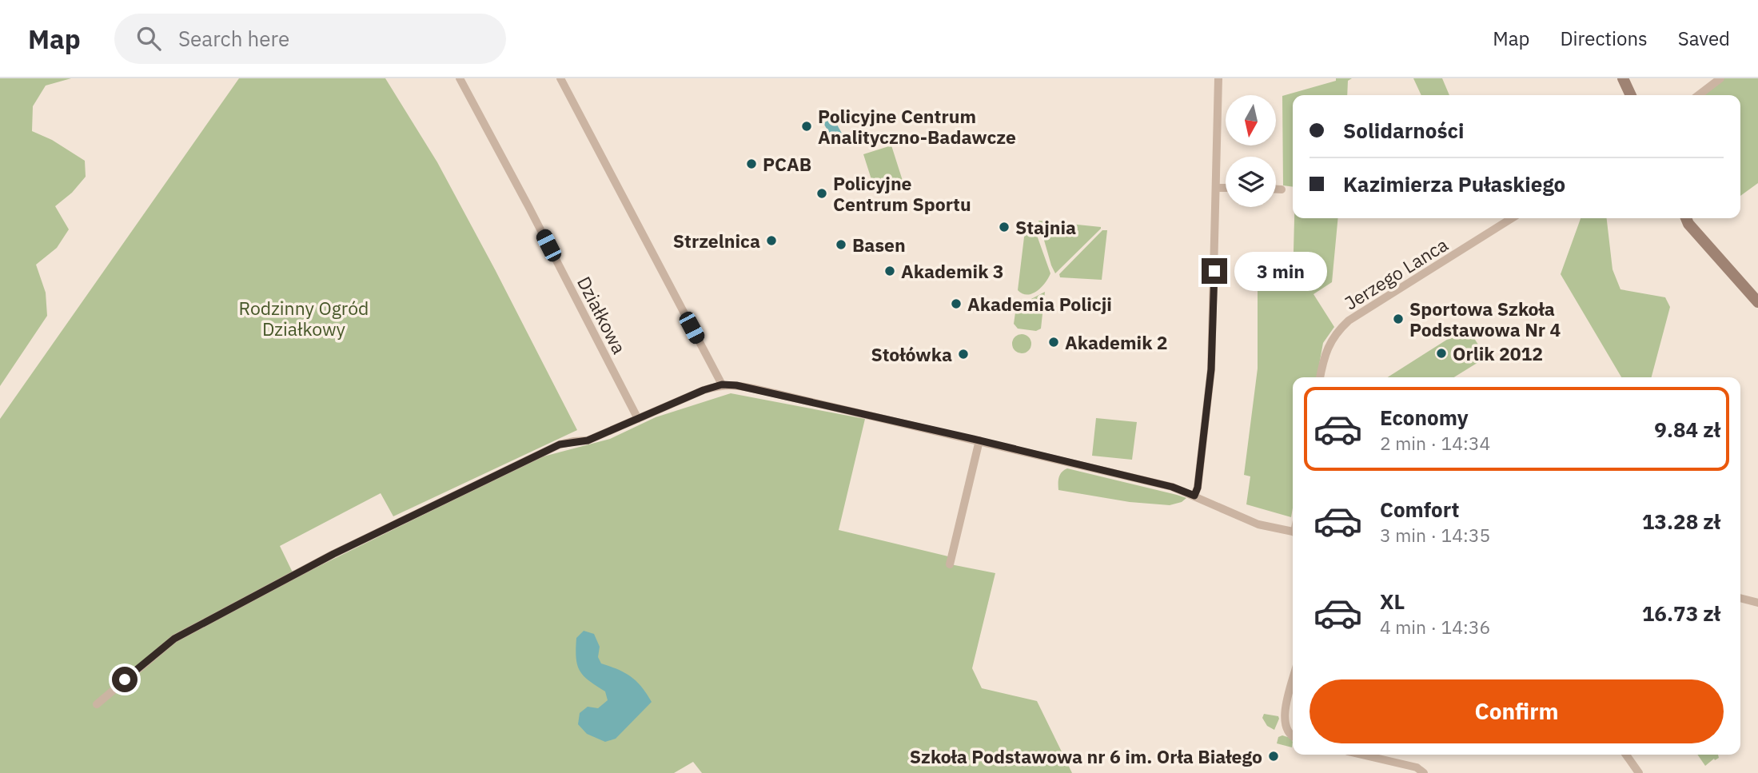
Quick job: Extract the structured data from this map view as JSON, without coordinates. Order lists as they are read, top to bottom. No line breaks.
{"streets":{"street":["Jerzego Lanca","Działkowa"]},"parks":["Rodzinny Ogród Działkowy"],"places":["Policyjne Centrum Analityczno-Badawcze","PCAB","Policyjne Centrum Sportu","Stajnia","Strzelnica","Basen","Akademik 3","Akademia Policji","Sportowa Szkoła Podstawowa Nr 4","Akademik 2","Orlik 2012","Stołówka","Szkoła Podstawowa nr 6 im. Orła Białego"],"north":"bottom","page":{"header":"Map","search":"Search here","nav":["Map","Directions","Saved"],"banner":["Solidarności","Kazimierza Pułaskiego"],"bubble":"3 min","list":[{"name":"Economy","note":"2 min · 14:34","value":"9.84 zł"},{"name":"Comfort","note":"3 min · 14:35","value":"13.28 zł"},{"name":"XL","note":"4 min · 14:36","value":"16.73 zł"}],"buttons":"Confirm"}}
